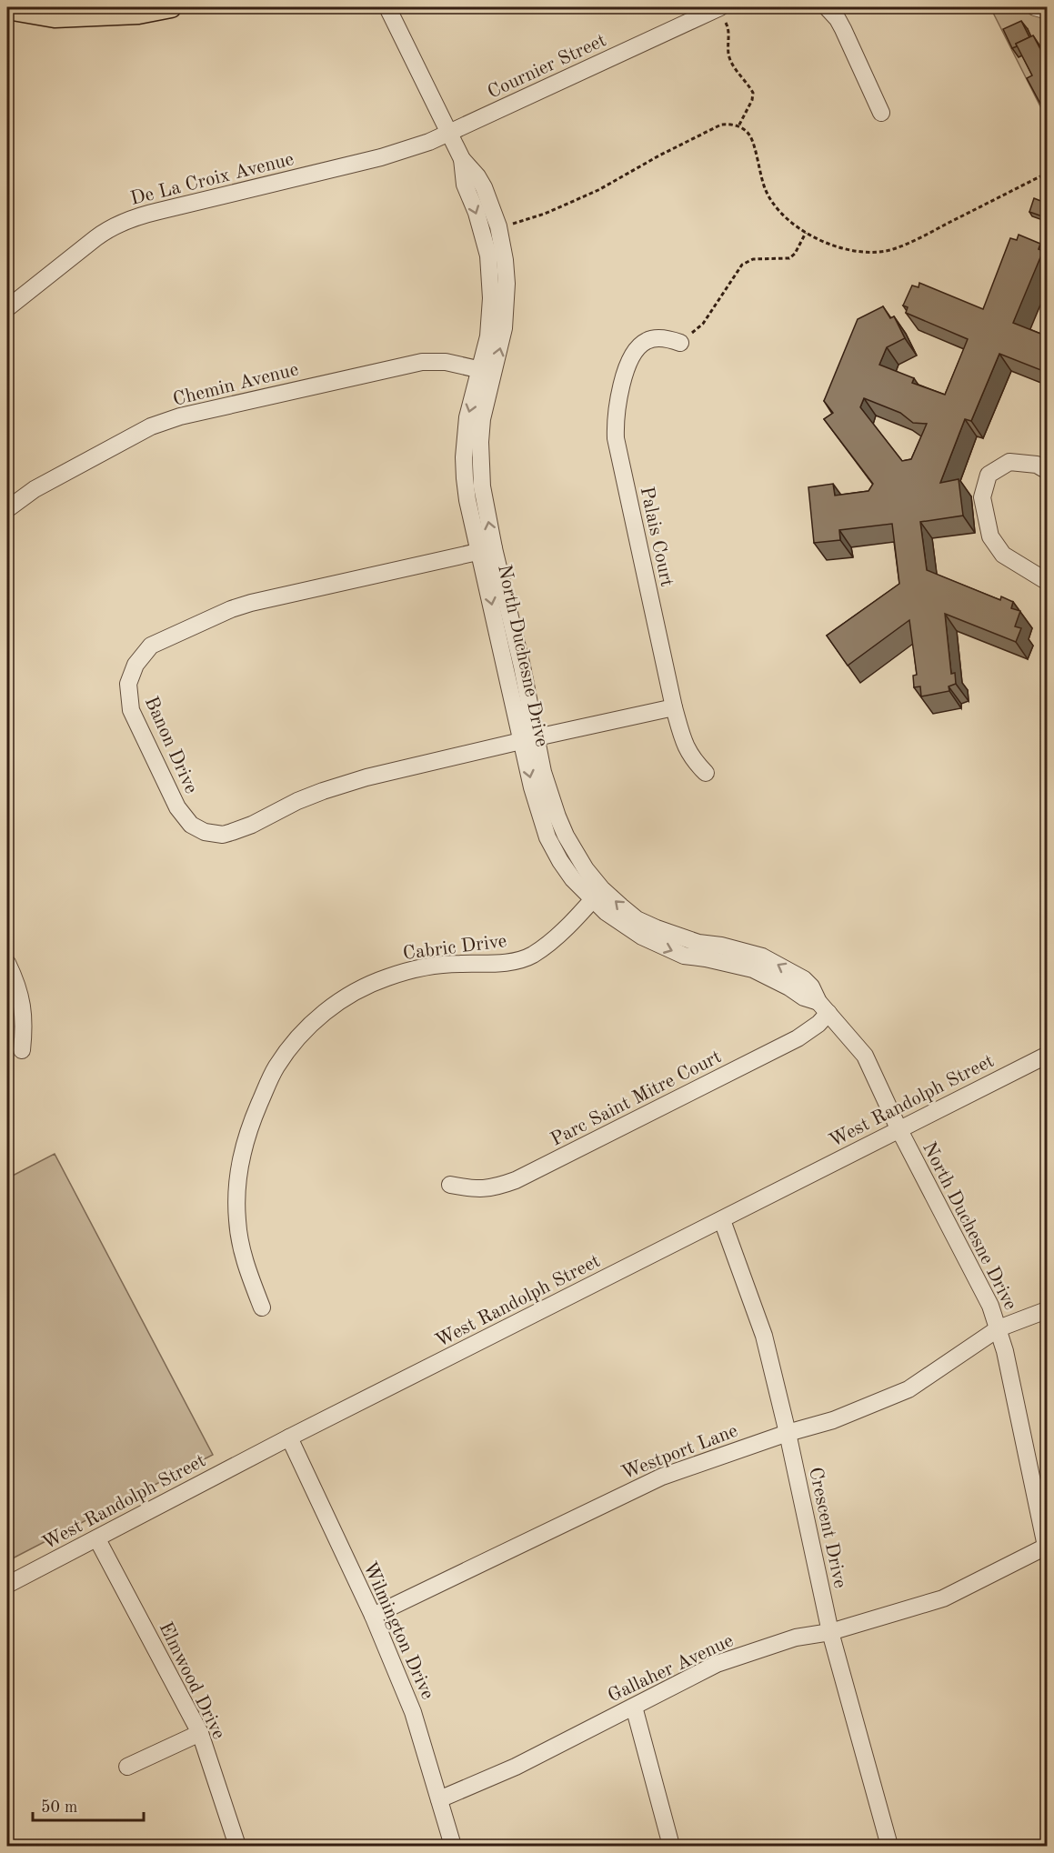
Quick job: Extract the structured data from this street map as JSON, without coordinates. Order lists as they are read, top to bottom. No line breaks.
{"streets":{"street":["Cournier Street","De La Croix Avenue","Chemin Avenue","Palais Court","North Duchesne Drive","Banon Drive","Cabric Drive","Parc Saint Mitre Court","West Randolph Street","Westport Lane","Crescent Drive","Wilmington Drive","Gallaher Avenue","Elmwood Drive"]},"crossings":[["Cournier Street","De La Croix Avenue"],["Cournier Street","North Duchesne Drive"],["De La Croix Avenue","North Duchesne Drive"],["Chemin Avenue","North Duchesne Drive"],["Palais Court","Banon Drive"],["North Duchesne Drive","Banon Drive"],["North Duchesne Drive","Cabric Drive"],["North Duchesne Drive","Parc Saint Mitre Court"],["North Duchesne Drive","West Randolph Street"],["North Duchesne Drive","Westport Lane"],["North Duchesne Drive","Gallaher Avenue"],["West Randolph Street","Crescent Drive"],["West Randolph Street","Wilmington Drive"],["West Randolph Street","Elmwood Drive"],["Westport Lane","Crescent Drive"],["Westport Lane","Wilmington Drive"],["Crescent Drive","Gallaher Avenue"],["Wilmington Drive","Gallaher Avenue"]],"scale_bar":"50 m"}
